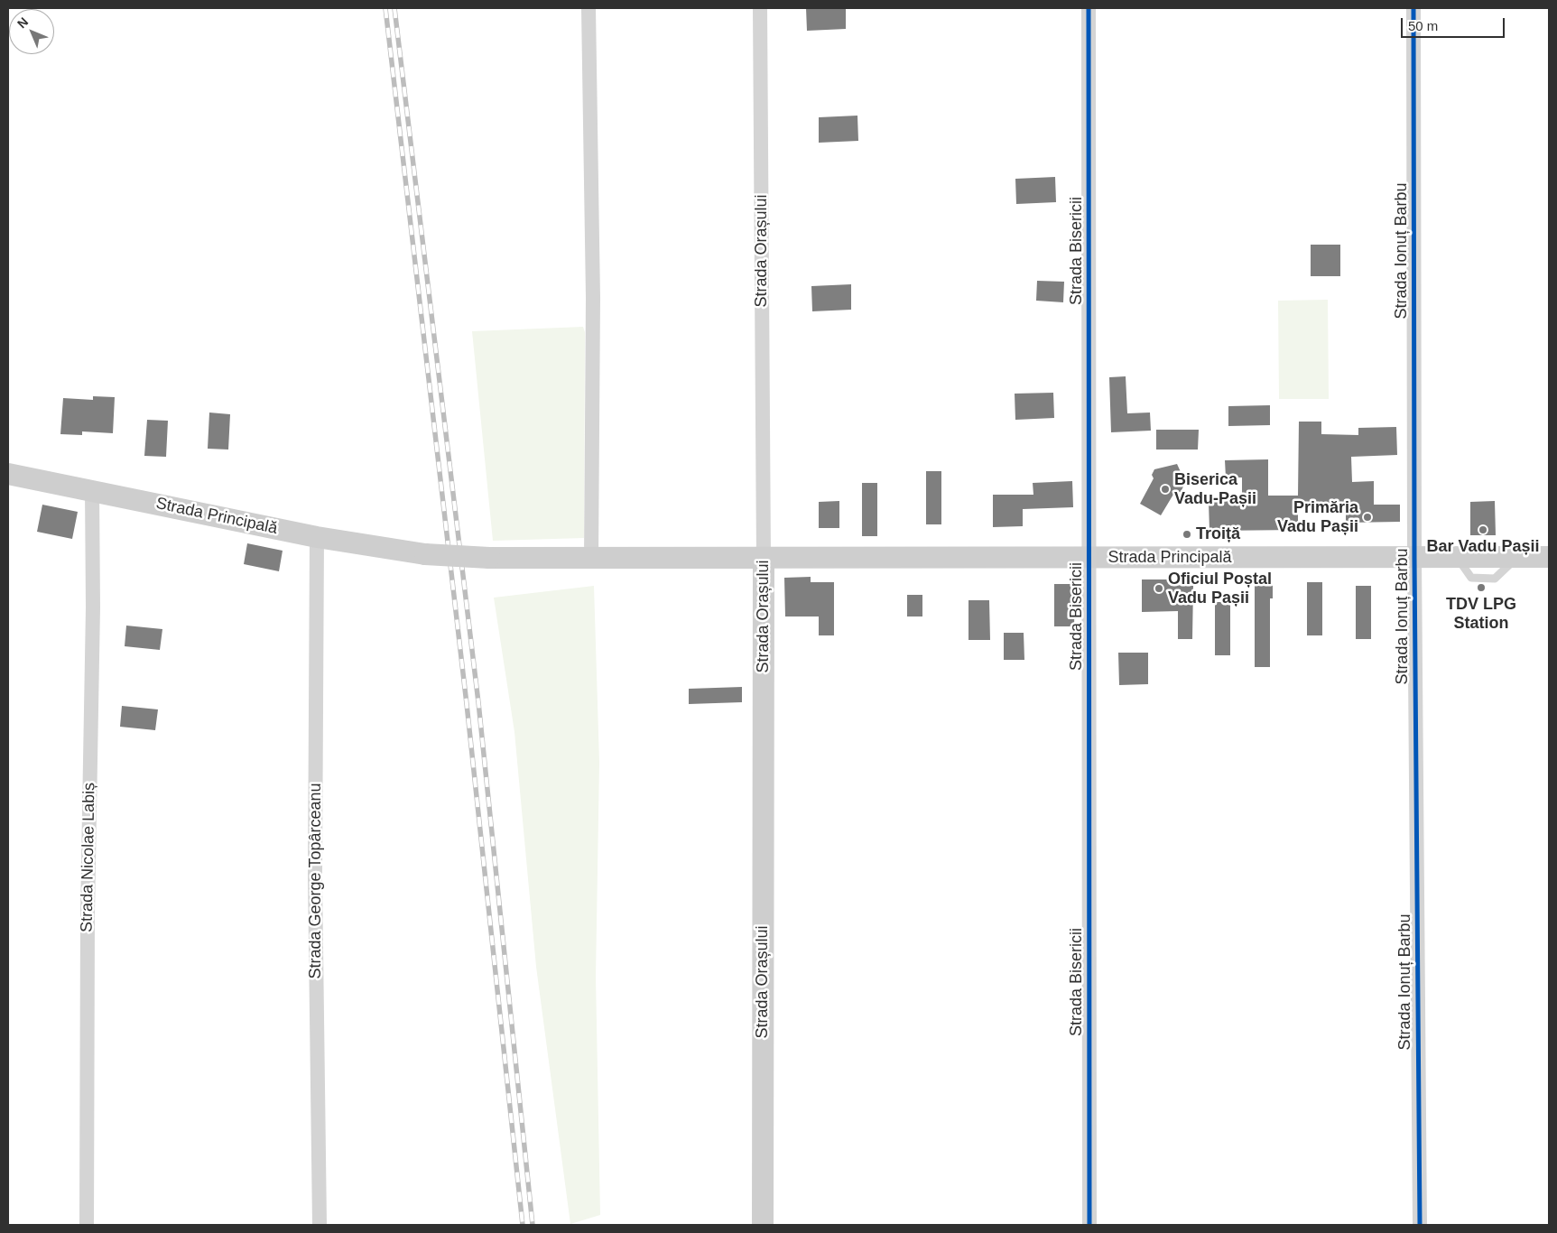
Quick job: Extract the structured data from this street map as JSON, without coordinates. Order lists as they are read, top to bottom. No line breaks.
{"streets":{"main road":["Strada Orașului","Strada Principală"],"street":["Strada Bisericii","Strada Ionuț Barbu","Strada Nicolae Labiș","Strada George Topârceanu"]},"crossings":[["Strada Orașului","Strada Principală"],["Strada Bisericii","Strada Principală"],["Strada Ionuț Barbu","Strada Principală"],["Strada Principală","Strada Nicolae Labiș"],["Strada Principală","Strada George Topârceanu"]],"places":["Biserica Vadu-Pașii","Primăria Vadu Pașii","Bar Vadu Pașii","Troiță","TDV LPG Station","Oficiul Poștal Vadu Pașii"],"scale_bar":"50 m","north":"top left"}
